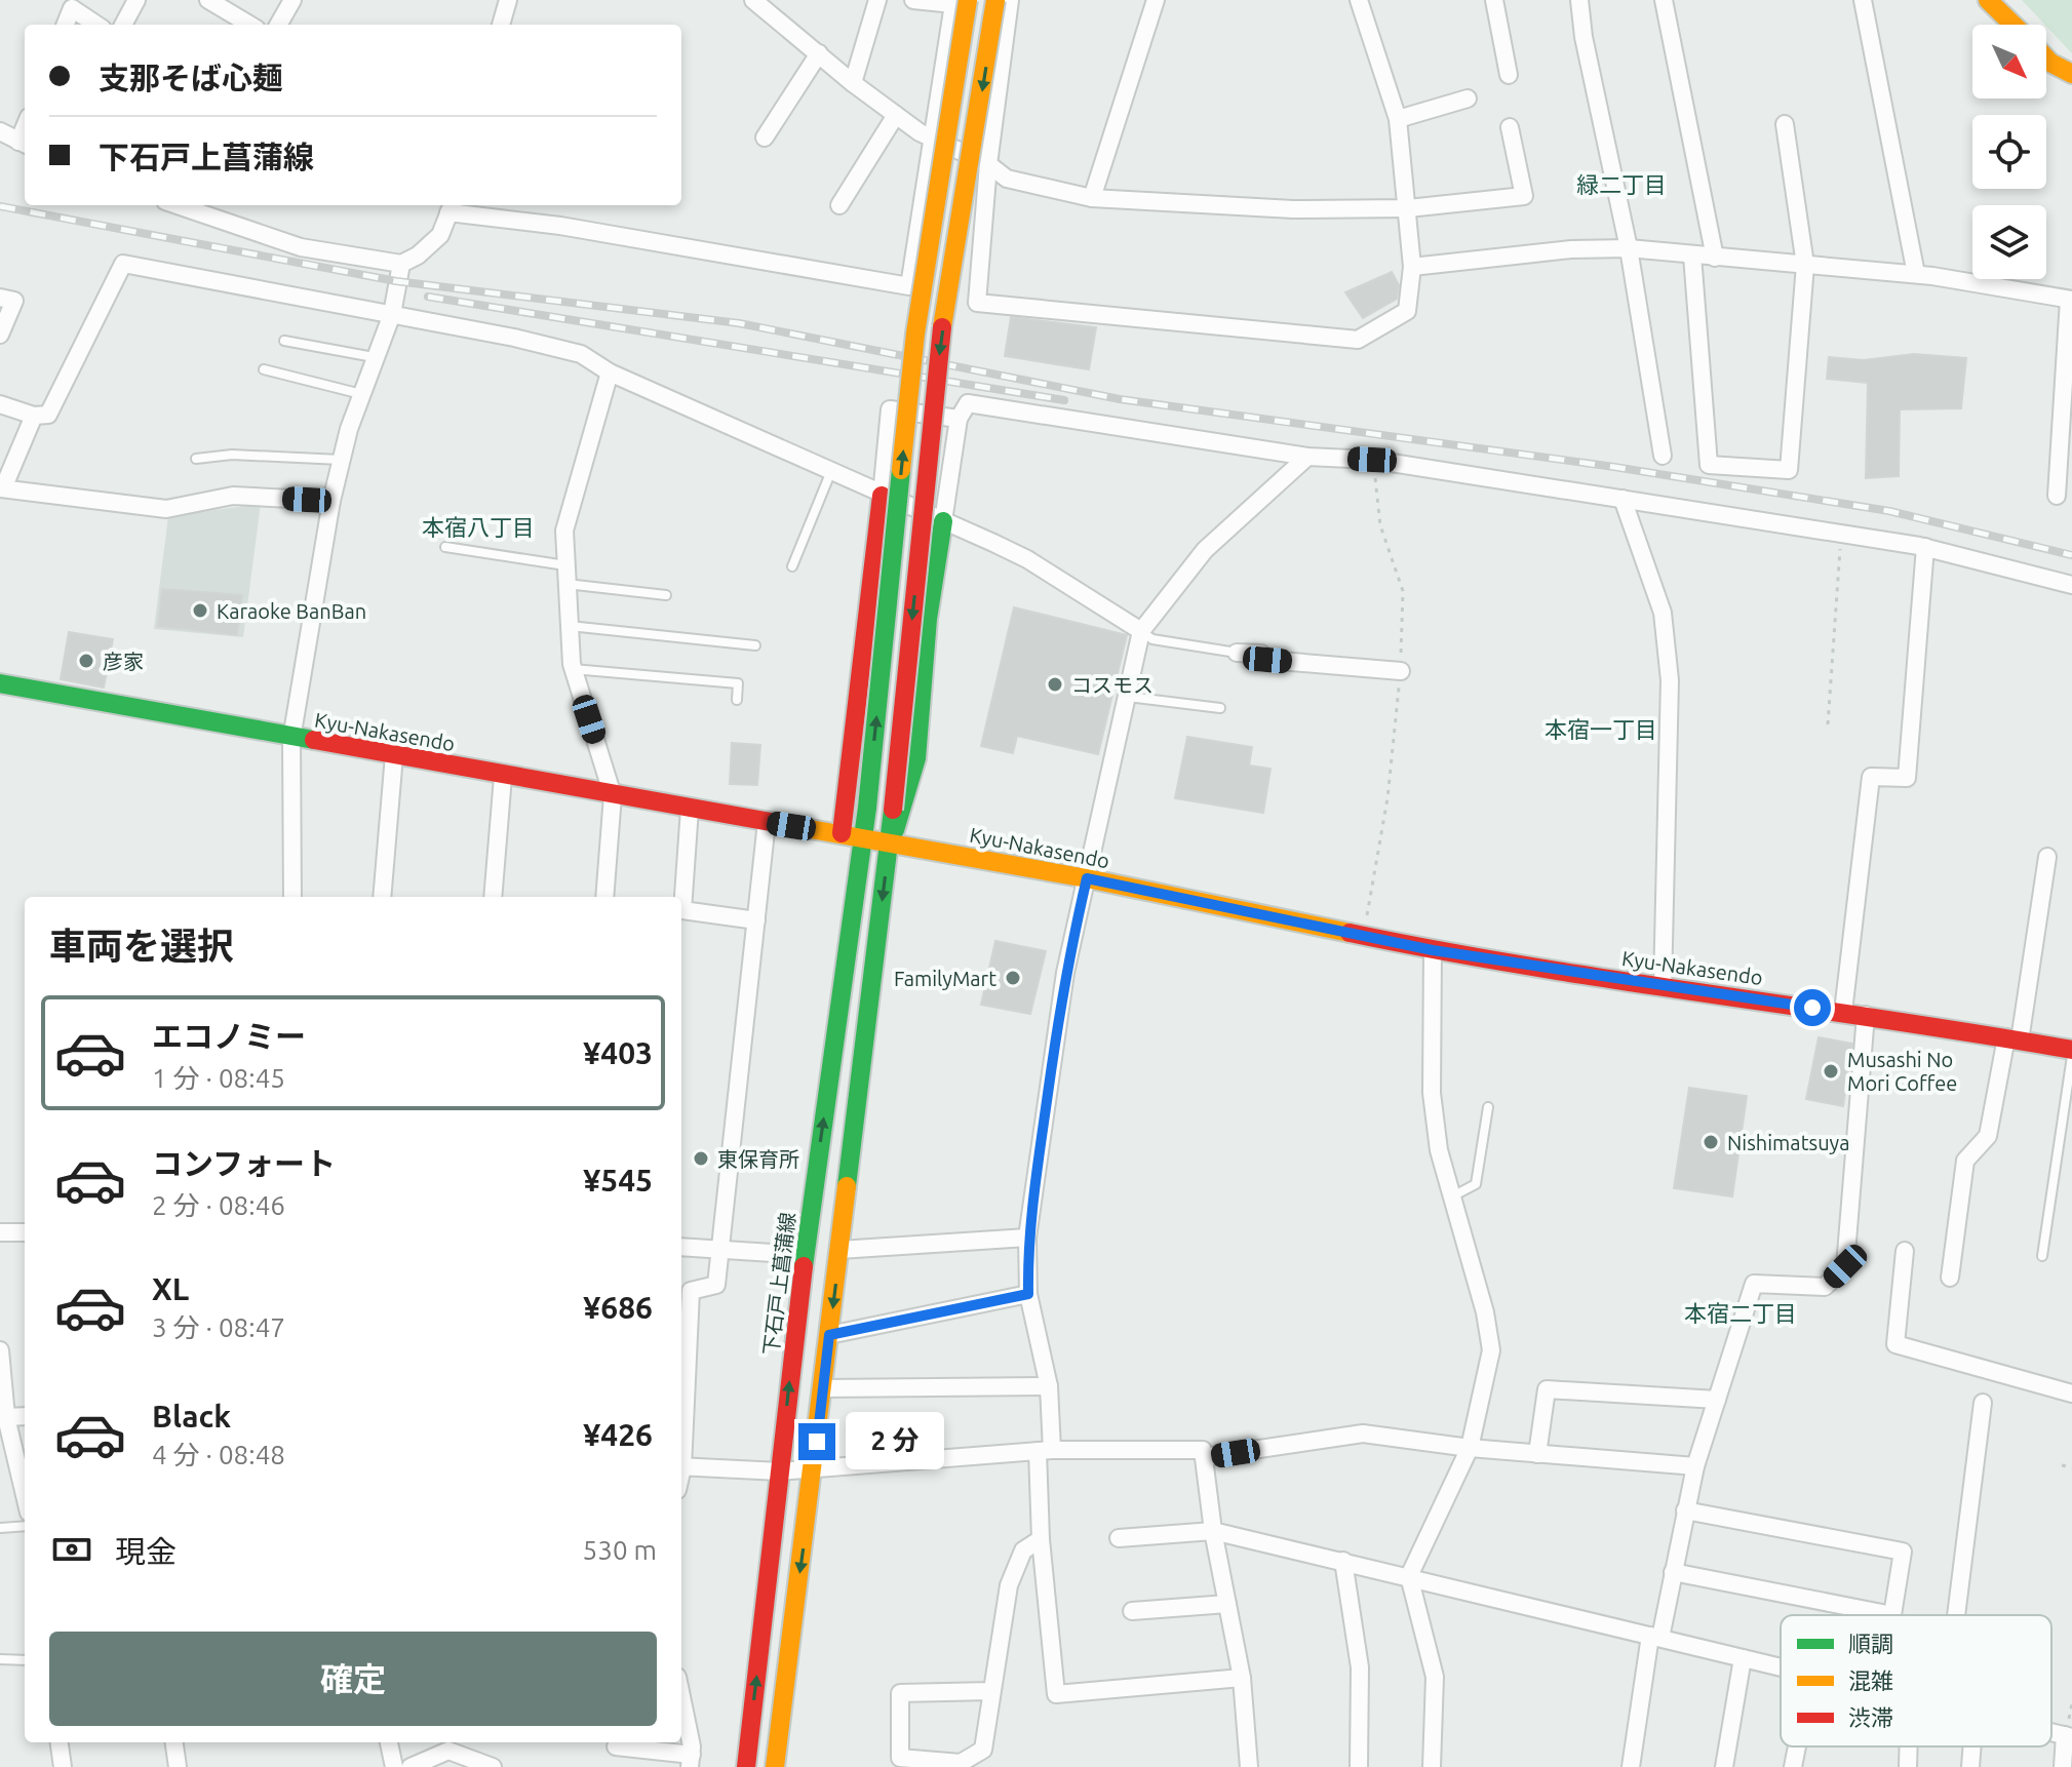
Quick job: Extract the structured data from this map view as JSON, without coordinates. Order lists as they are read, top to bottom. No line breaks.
{"streets":{"main road":["Kyu-Nakasendo","下石戸上菖蒲線"]},"crossings":[["Kyu-Nakasendo","下石戸上菖蒲線"]],"districts":["緑二丁目","本宿八丁目","本宿一丁目","本宿二丁目"],"places":["Karaoke BanBan","彦家","コスモス","FamilyMart","Musashi No Mori Coffee","Nishimatsuya","東保育所"],"legend":["順調","混雑","渋滞"],"north":"bottom right","page":{"banner":["支那そば心麺","下石戸上菖蒲線"],"heading":"車両を選択","list":[{"name":"エコノミー","note":"1 分 · 08:45","value":"¥403"},{"name":"コンフォート","note":"2 分 · 08:46","value":"¥545"},{"name":"XL","note":"3 分 · 08:47","value":"¥686"},{"name":"Black","note":"4 分 · 08:48","value":"¥426"}],"bubble":"2 分","pay":["現金","530 m"],"buttons":"確定"}}
